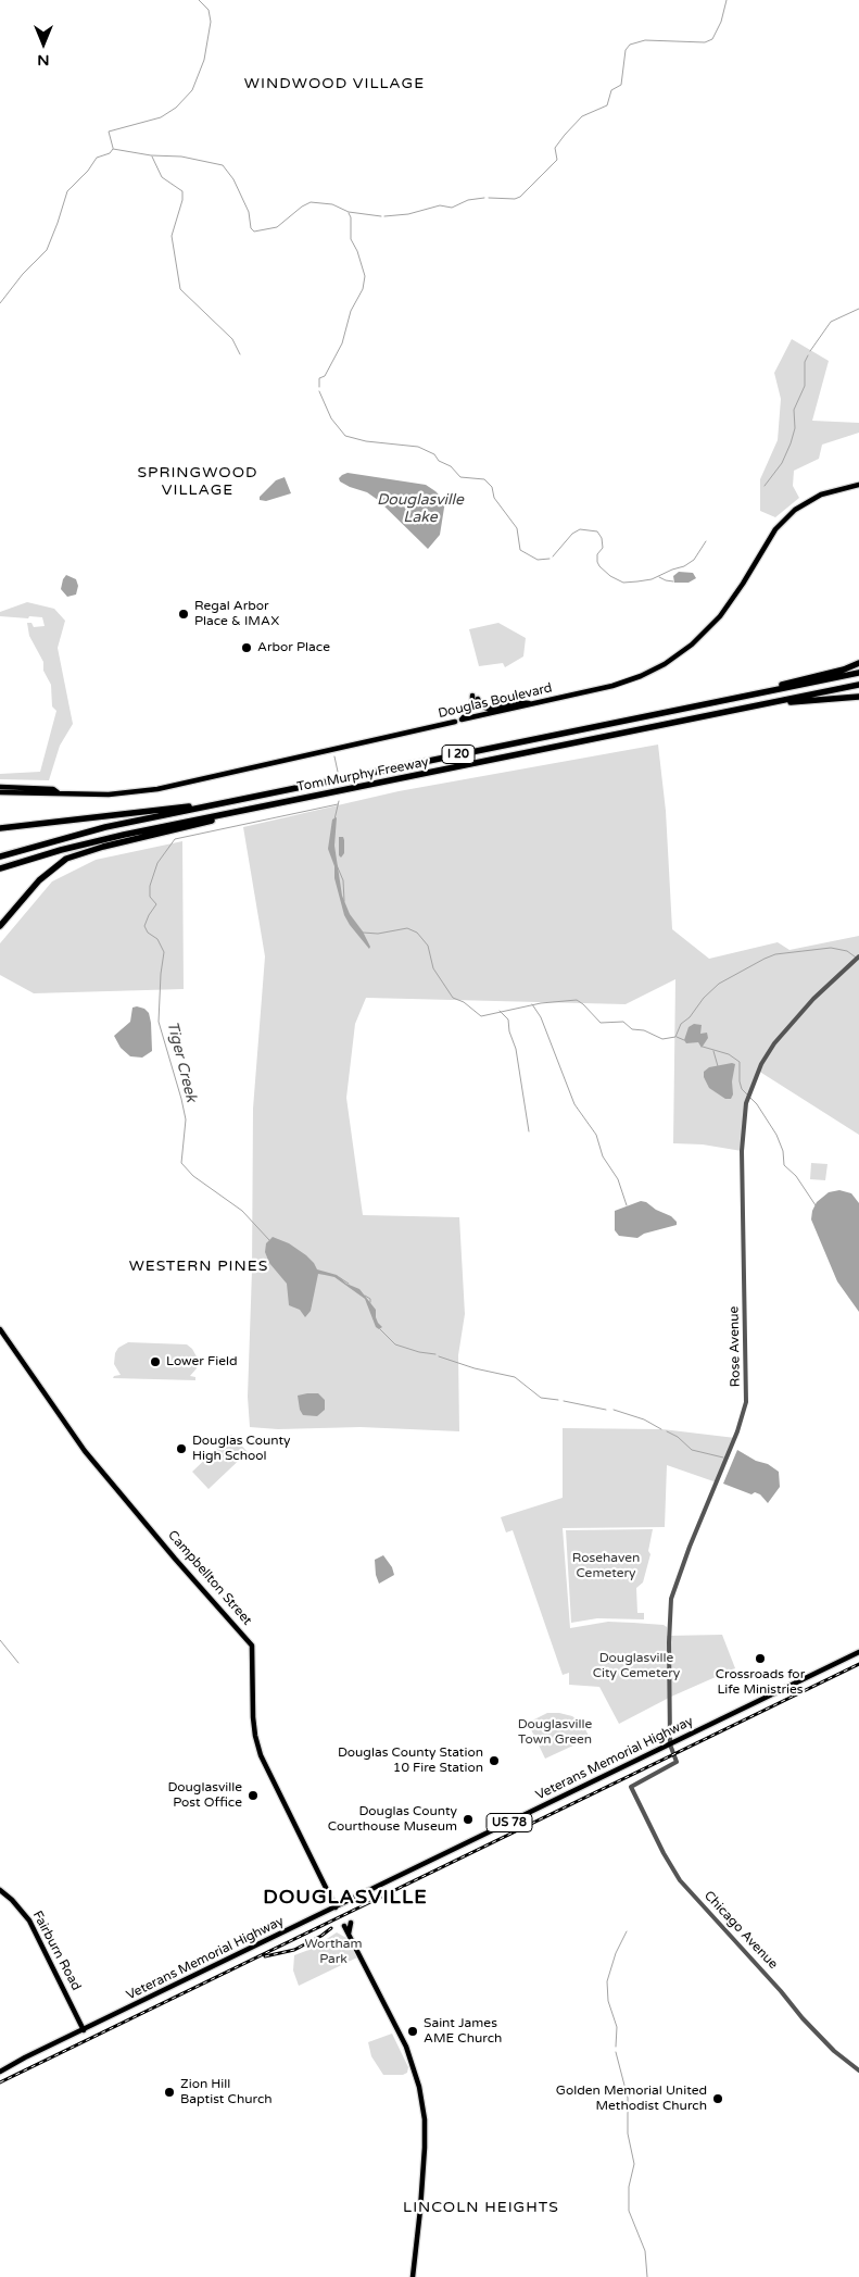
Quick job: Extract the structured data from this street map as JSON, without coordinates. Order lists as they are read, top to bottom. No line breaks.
{"streets":{"highway":["I 20","Tom Murphy Freeway"],"main road":["Douglas Boulevard","Campbellton Street","Veterans Memorial Highway","US 78","Fairburn Road"],"street":["Rose Avenue","Chicago Avenue"]},"crossings":[["Rose Avenue","Veterans Memorial Highway"],["Rose Avenue","Chicago Avenue"],["Campbellton Street","Veterans Memorial Highway"],["Veterans Memorial Highway","Fairburn Road"]],"districts":["WINDWOOD VILLAGE","SPRINGWOOD VILLAGE","WESTERN PINES","DOUGLASVILLE","LINCOLN HEIGHTS"],"water":["Douglasville Lake","Tiger Creek"],"parks":["Rosehaven Cemetery","Douglasville City Cemetery","Douglasville Town Green","Wortham Park"],"places":["Regal Arbor Place & IMAX","Arbor Place","Lower Field","Douglas County High School","Crossroads for Life Ministries","Douglas County Station 10 Fire Station","Douglasville Post Office","Douglas County Courthouse Museum","Saint James AME Church","Zion Hill Baptist Church","Golden Memorial United Methodist Church"],"north":"bottom"}
